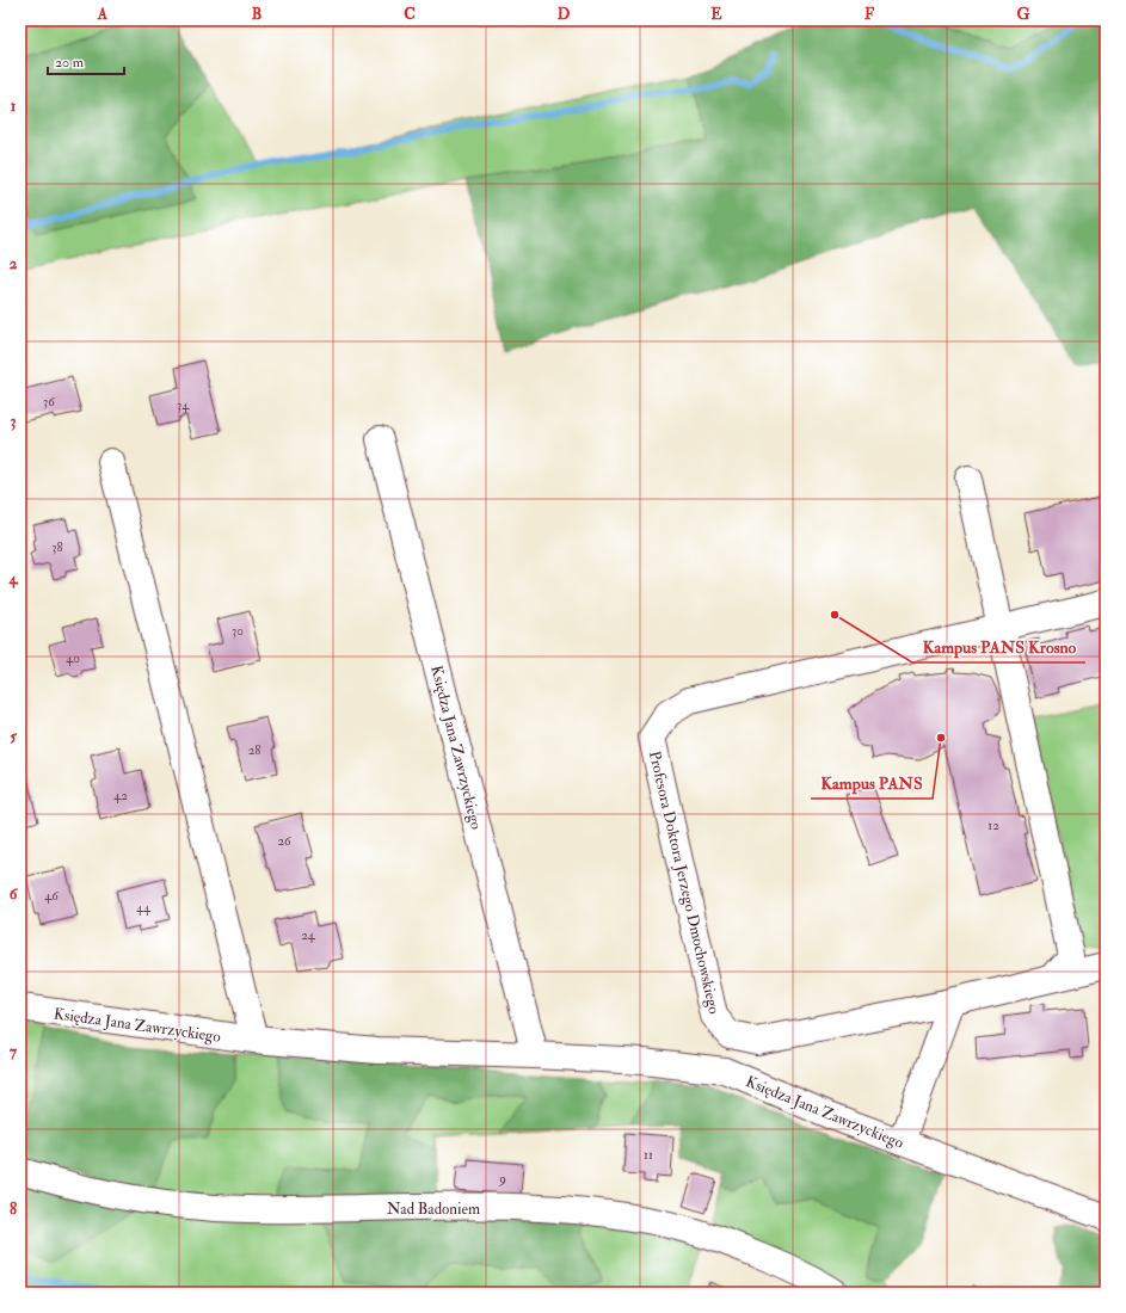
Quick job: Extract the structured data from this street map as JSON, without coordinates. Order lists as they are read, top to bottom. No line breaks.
{"streets":{"street":["Księdza Jana Zawrzyckiego","Profesora Doktora Jerzego Dmochowskiego","Nad Badoniem"]},"places":["Kampus PANS Krosno","Kampus PANS"],"house_numbers":["36","34","38","30","40","28","42","12","26","46","44","24","11","9"],"scale_bar":"20 m","grid":{"columns":["A","B","C","D","E","F","G"],"rows":["1","2","3","4","5","6","7","8"]}}
